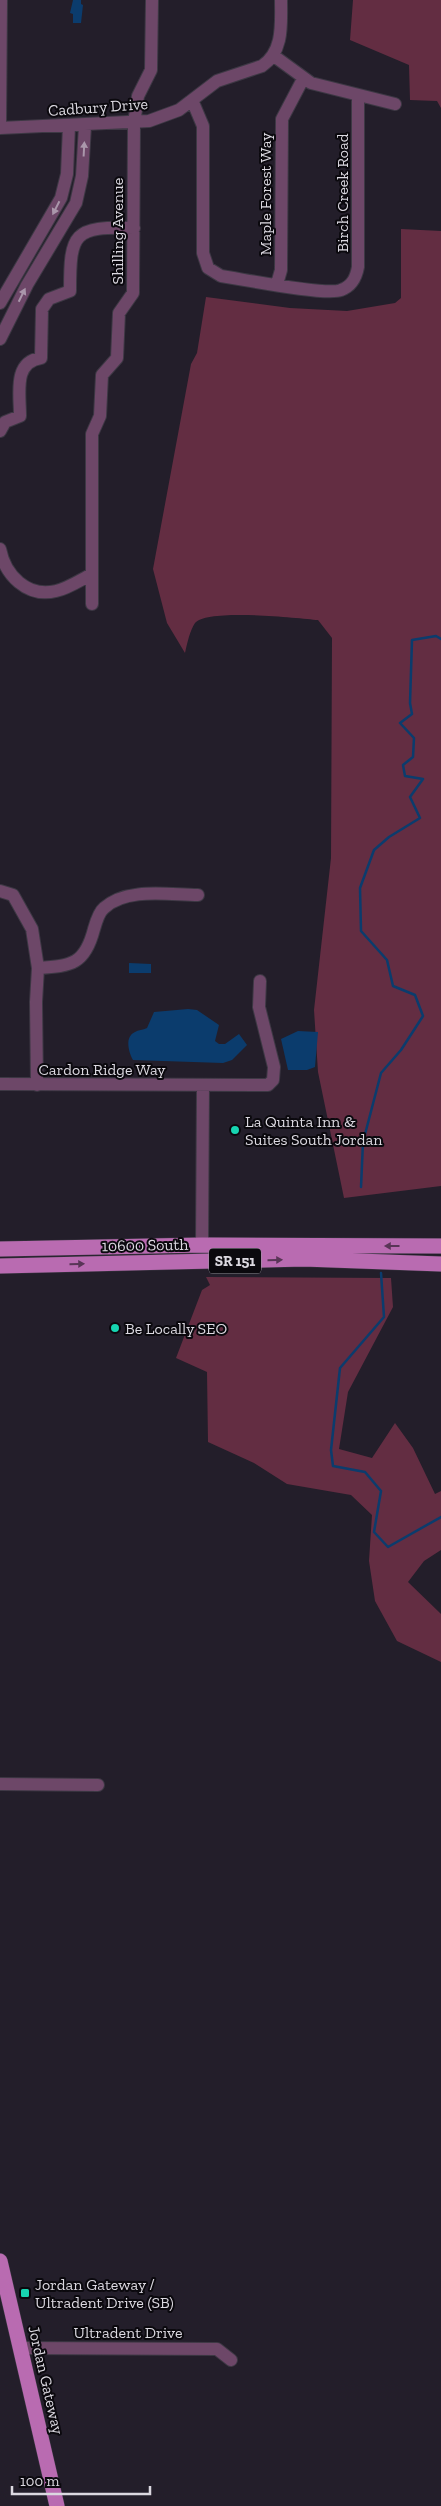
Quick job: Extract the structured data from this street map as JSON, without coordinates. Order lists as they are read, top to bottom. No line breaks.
{"streets":{"main road":["10600 South","SR 151","Jordan Gateway"],"street":["Cadbury Drive","Birch Creek Road","Maple Forest Way","Shilling Avenue","Cardon Ridge Way","Ultradent Drive"]},"crossings":[["Cadbury Drive","Shilling Avenue"],["Birch Creek Road","Maple Forest Way"],["Ultradent Drive","Jordan Gateway"]],"places":{"other":["La Quinta Inn & Suites South Jordan","Be Locally SEO"],"transit":["Jordan Gateway / Ultradent Drive (SB)"]},"scale_bar":"100 m"}
